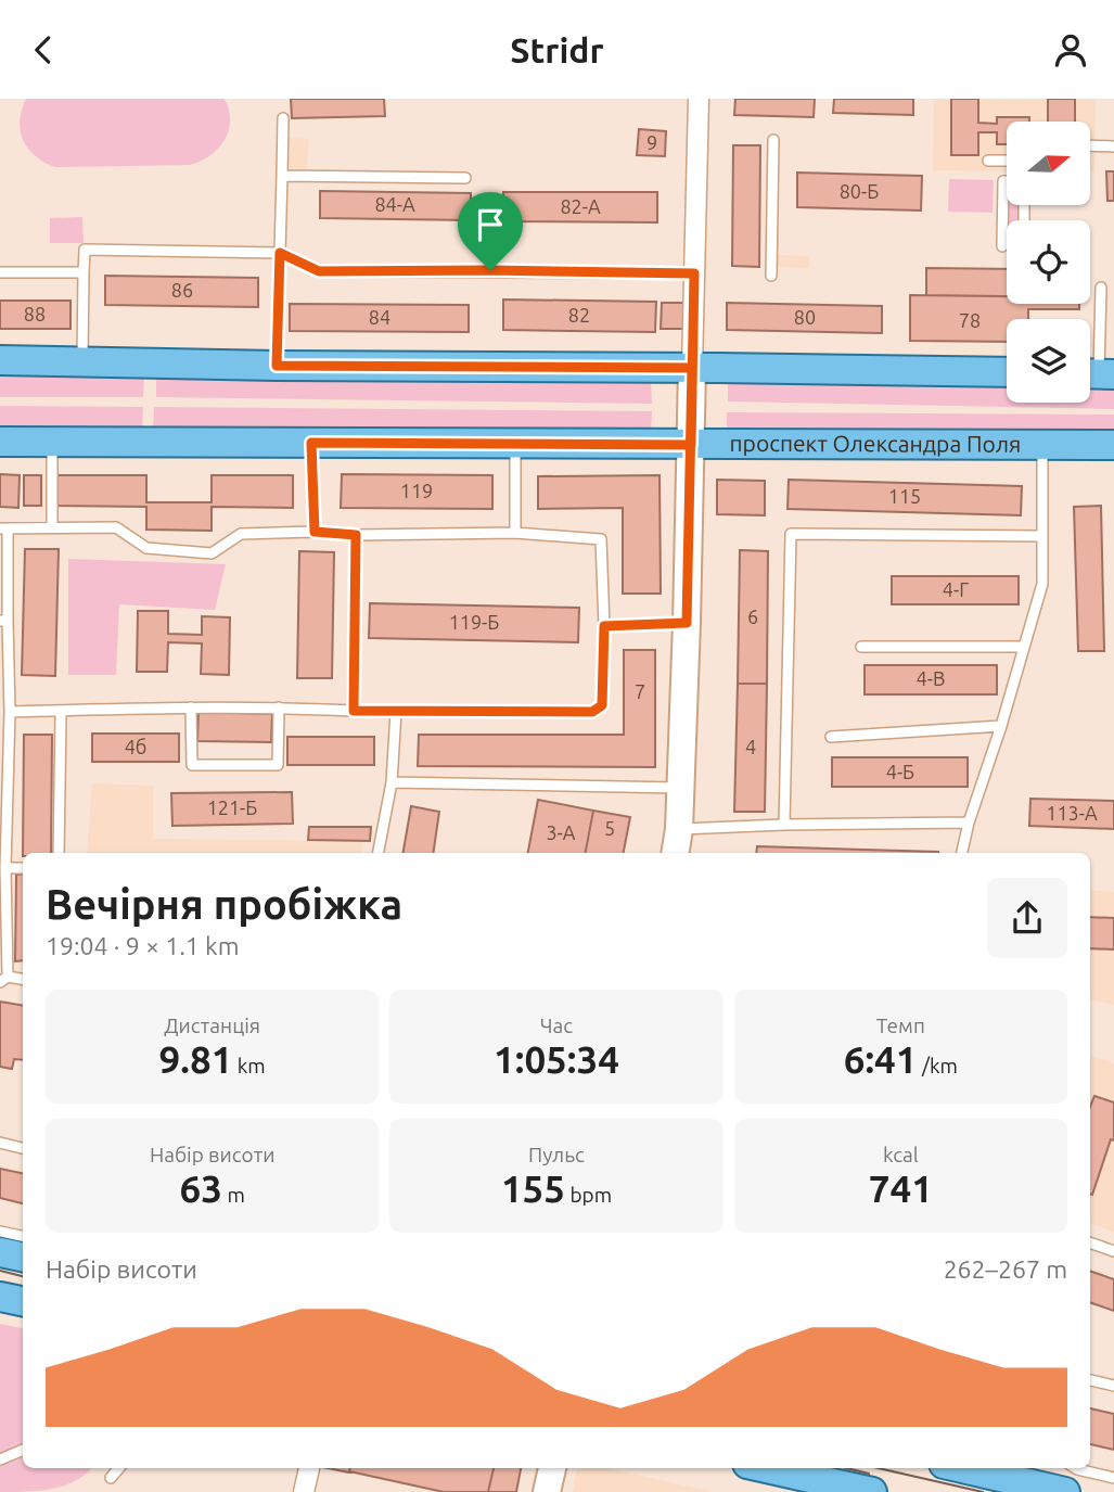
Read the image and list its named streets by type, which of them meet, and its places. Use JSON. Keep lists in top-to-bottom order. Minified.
{"streets":{"main road":["проспект Олександра Поля"]},"house_numbers":["9","80-Б","84-А","82-А","86","88","82","84","80","78","119","115","4-Г","6","119-Б","4-В","7","4б","4","4-Б","121-Б","113-А","5","3-А"],"north":"right","page":{"header":"Stridr","heading":["Вечірня пробіжка","19:04 · 9 × 1.1 km"],"stats":[["Дистанція","9.81 km"],["Час","1:05:34"],["Темп","6:41 /km"],["Набір висоти","63 m"],["Пульс","155 bpm"],["kcal","741"]],"chart":["Набір висоти","262–267 m"]}}
